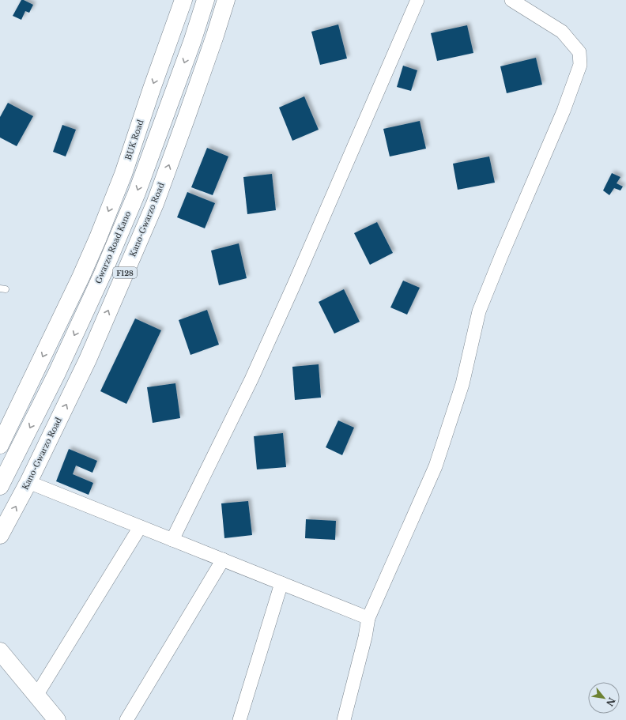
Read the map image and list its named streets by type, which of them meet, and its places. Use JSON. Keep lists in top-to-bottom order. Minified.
{"streets":{"main road":["BUK Road","Kano-Gwarzo Road","Gwarzo Road Kano","F128"]},"one_way":["BUK Road","Kano-Gwarzo Road","Gwarzo Road Kano"],"north":"bottom right"}
